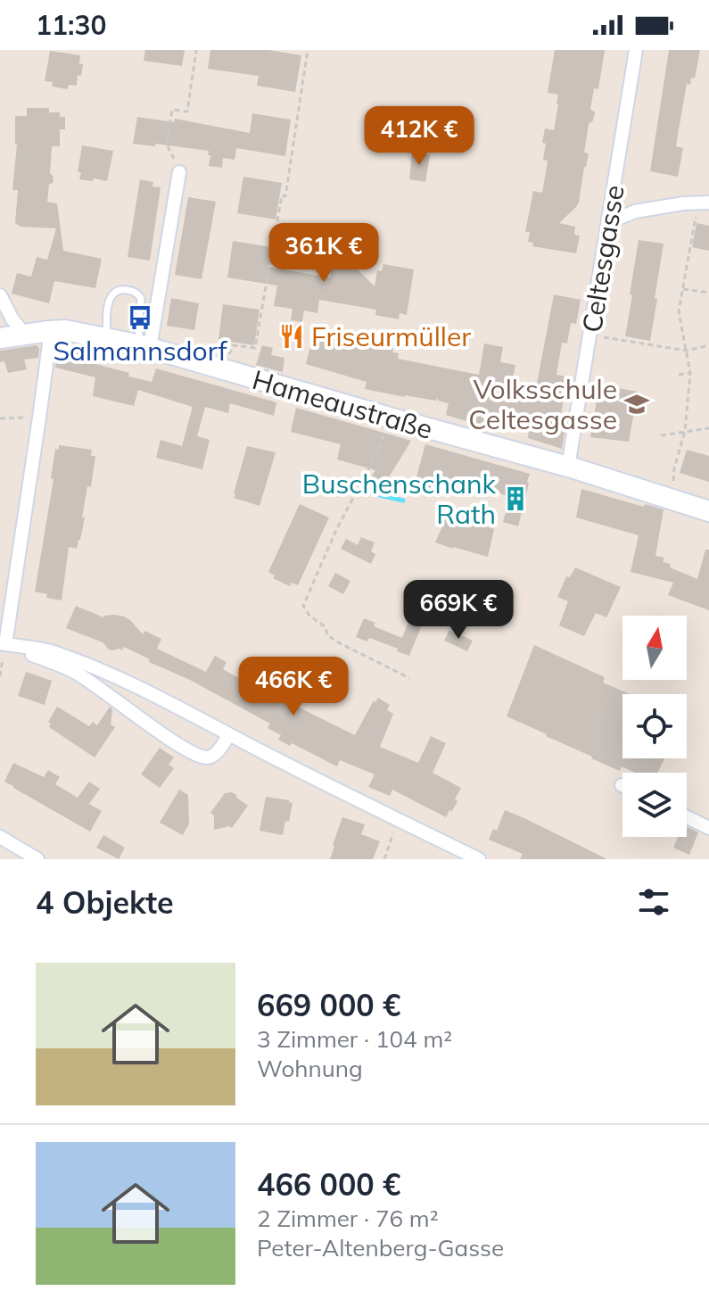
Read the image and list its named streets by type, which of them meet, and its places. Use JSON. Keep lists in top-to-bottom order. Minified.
{"streets":{"main road":["Hameaustraße"],"street":["Celtesgasse"]},"crossings":[["Celtesgasse","Hameaustraße"]],"places":{"bus stop":["Salmannsdorf"],"restaurant":["Friseurmüller"],"school or university":["Volksschule Celtesgasse"],"building":["Buschenschank Rath"]},"north":"top","page":{"status":"11:30","price":["412K €","361K €","669K €","466K €"],"heading":"4 Objekte","list":[{"name":"669 000 €","note":"3 Zimmer · 104 m² · Wohnung"},{"name":"466 000 €","note":"2 Zimmer · 76 m² · Peter-Altenberg-Gasse"}]}}
